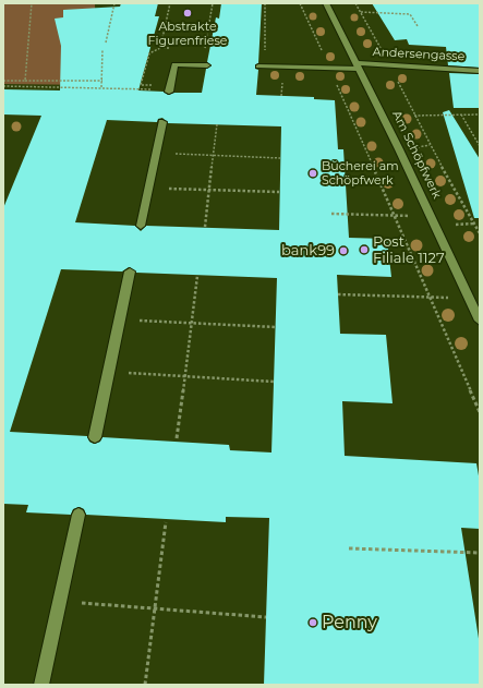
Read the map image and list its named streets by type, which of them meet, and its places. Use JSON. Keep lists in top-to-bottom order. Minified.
{"streets":{"street":["Andersengasse","Am Schöpfwerk"]},"crossings":[["Andersengasse","Am Schöpfwerk"]],"places":["Abstrakte Figurenfriese","Bücherei am Schöpfwerk","Post Filiale 1127","bank99","Penny"]}
